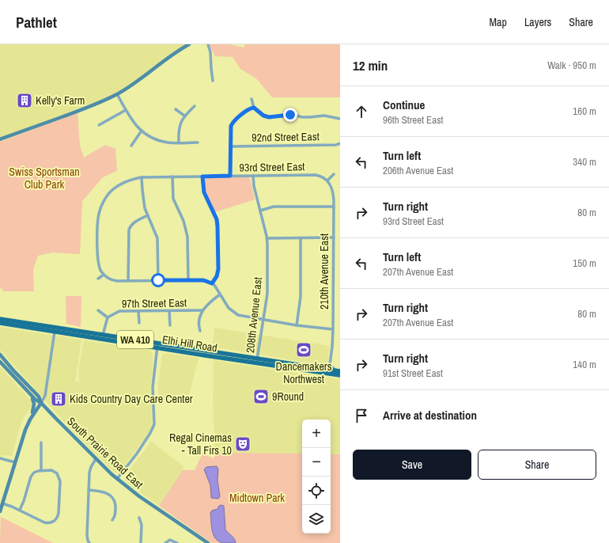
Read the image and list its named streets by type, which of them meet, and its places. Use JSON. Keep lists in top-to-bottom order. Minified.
{"streets":{"main road":["WA 410","Elhi Hill Road","South Prairie Road East"],"street":["92nd Street East","93rd Street East","210th Avenue East","97th Street East","208th Avenue East"]},"crossings":[["93rd Street East","210th Avenue East"],["93rd Street East","208th Avenue East"],["208th Avenue East","Elhi Hill Road"]],"parks":["Swiss Sportsman Club Park","Midtown Park"],"places":{"building":["Kelly's Farm","Kids Country Day Care Center"],"sports":["Dancemakers Northwest","9Round"],"theatre":["Regal Cinemas - Tall Firs 10"]},"page":{"header":"Pathlet","nav":["Map","Layers","Share"],"heading":["12 min","Walk · 950 m"],"list":[["Continue","96th Street East","160 m"],["Turn left","206th Avenue East","340 m"],["Turn right","93rd Street East","80 m"],["Turn left","207th Avenue East","150 m"],["Turn right","207th Avenue East","80 m"],["Turn right","91st Street East","140 m"],"Arrive at destination"],"map_buttons":["+","−"],"buttons":["Save","Share"]}}
